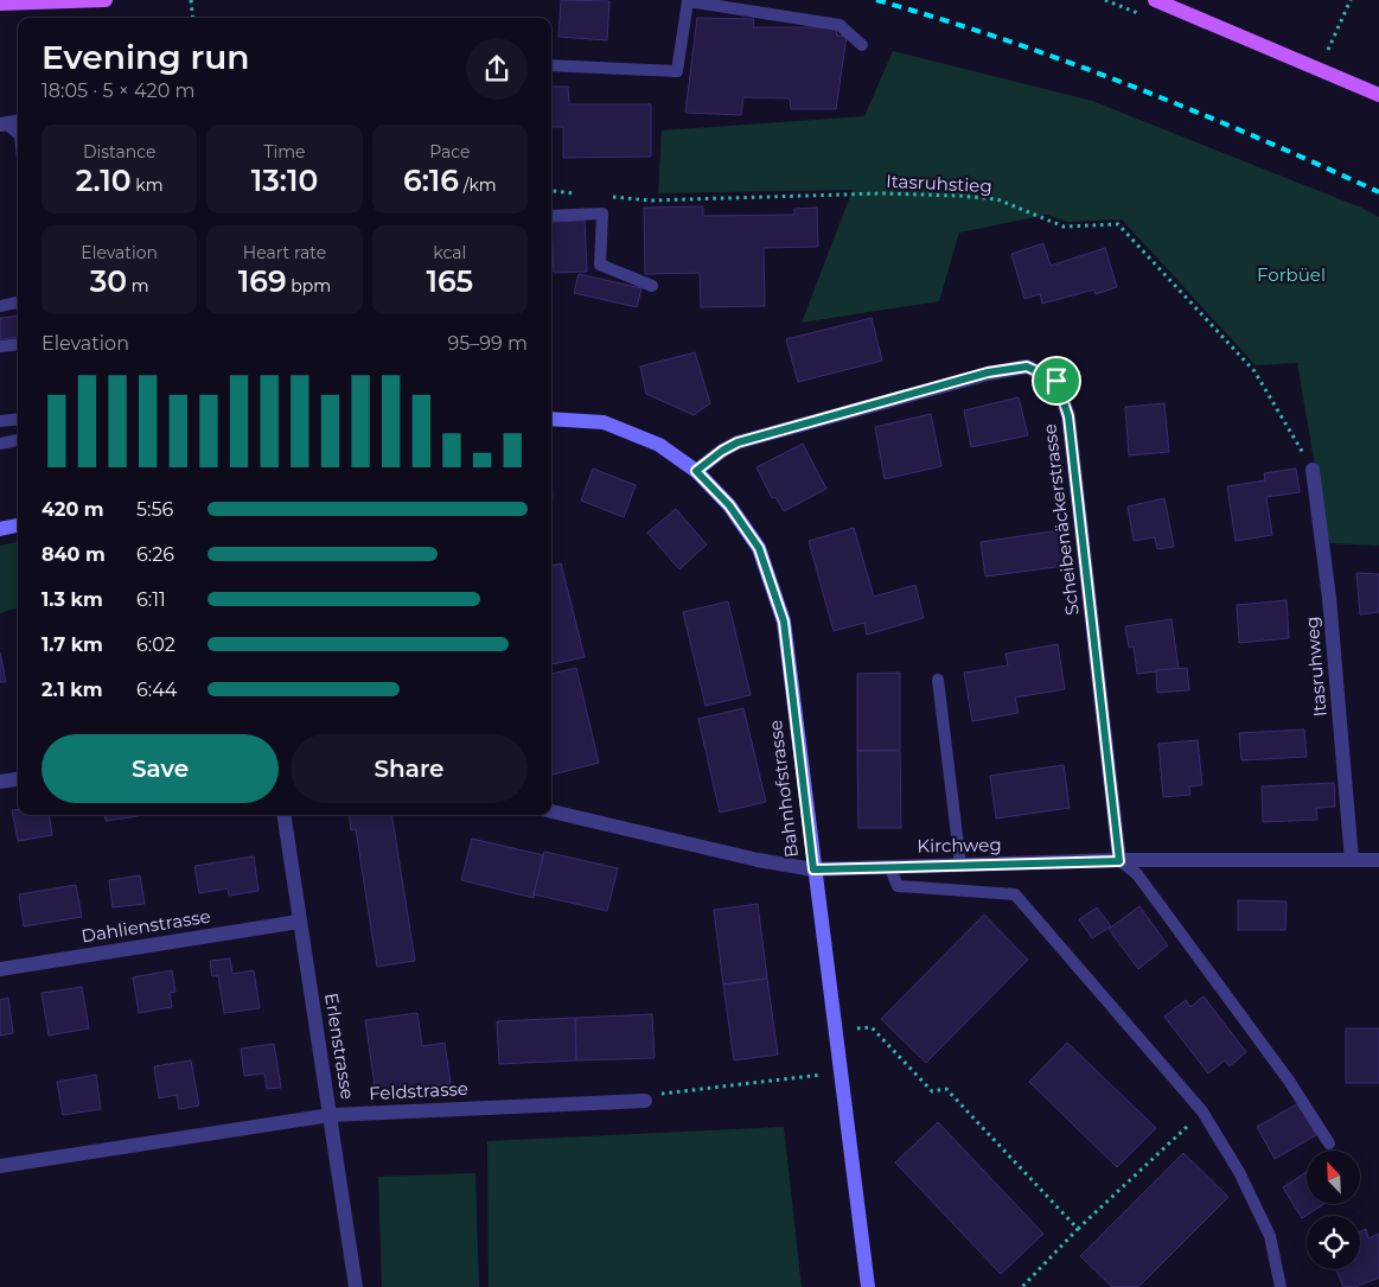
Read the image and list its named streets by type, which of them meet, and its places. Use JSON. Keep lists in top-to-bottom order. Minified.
{"streets":{"street":["Scheibenäckerstrasse","Itasruhweg","Bahnhofstrasse","Kirchweg","Dahlienstrasse","Erlenstrasse","Feldstrasse"],"path":["Itasruhstieg"]},"crossings":[["Itasruhstieg","Itasruhweg"],["Scheibenäckerstrasse","Bahnhofstrasse"],["Scheibenäckerstrasse","Kirchweg"],["Itasruhweg","Kirchweg"],["Bahnhofstrasse","Kirchweg"],["Dahlienstrasse","Erlenstrasse"],["Erlenstrasse","Feldstrasse"]],"parks":["Forbüel"],"north":"top left","page":{"heading":["Evening run","18:05 · 5 × 420 m"],"stats":[["Distance","2.10 km"],["Time","13:10"],["Pace","6:16 /km"],["Elevation","30 m"],["Heart rate","169 bpm"],["kcal","165"]],"chart":["Elevation","95–99 m"],"list":[{"name":"420 m","note":"5:56"},{"name":"840 m","note":"6:26"},{"name":"1.3 km","note":"6:11"},{"name":"1.7 km","note":"6:02"},{"name":"2.1 km","note":"6:44"}],"buttons":["Save","Share"]}}
